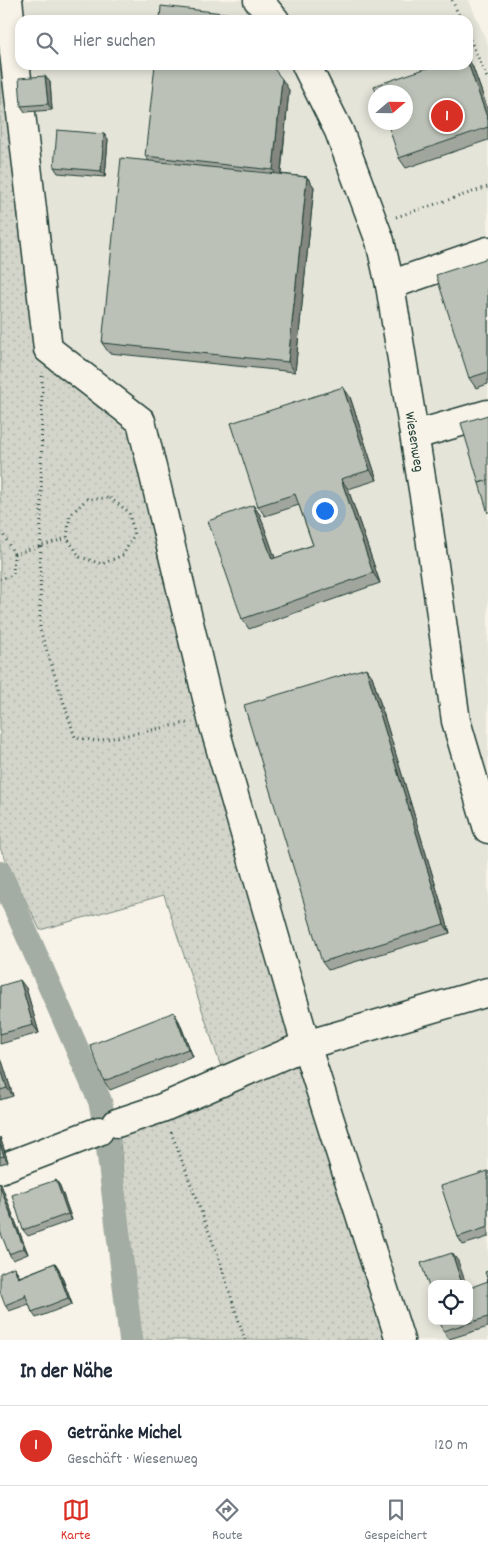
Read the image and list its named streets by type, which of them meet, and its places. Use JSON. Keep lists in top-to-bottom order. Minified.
{"streets":{"street":["Wiesenweg"]},"north":"right","page":{"search":"Hier suchen","pins":"1","heading":"In der Nähe","list":[{"mark":"1","name":"Getränke Michel","note":"Geschäft · Wiesenweg","value":"120 m"}],"nav":["Karte","Route","Gespeichert"]}}
